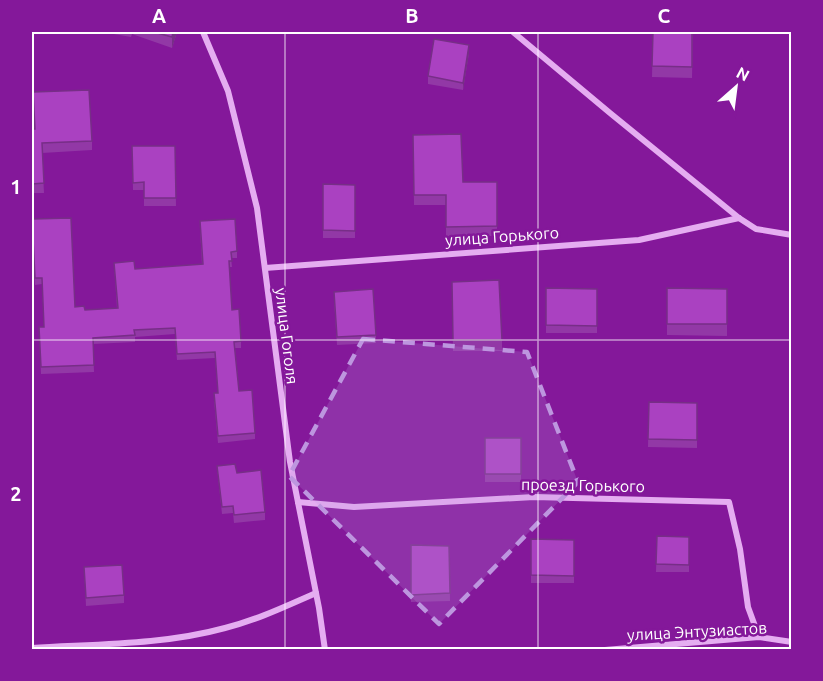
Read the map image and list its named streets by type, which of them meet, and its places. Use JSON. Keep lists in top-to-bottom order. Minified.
{"streets":{"street":["улица Горького","улица Гоголя","проезд Горького","улица Энтузиастов"]},"crossings":[["улица Горького","улица Гоголя"],["улица Гоголя","проезд Горького"],["проезд Горького","улица Энтузиастов"]],"north":"top right","grid":{"columns":["A","B","C"],"rows":["1","2"]}}
